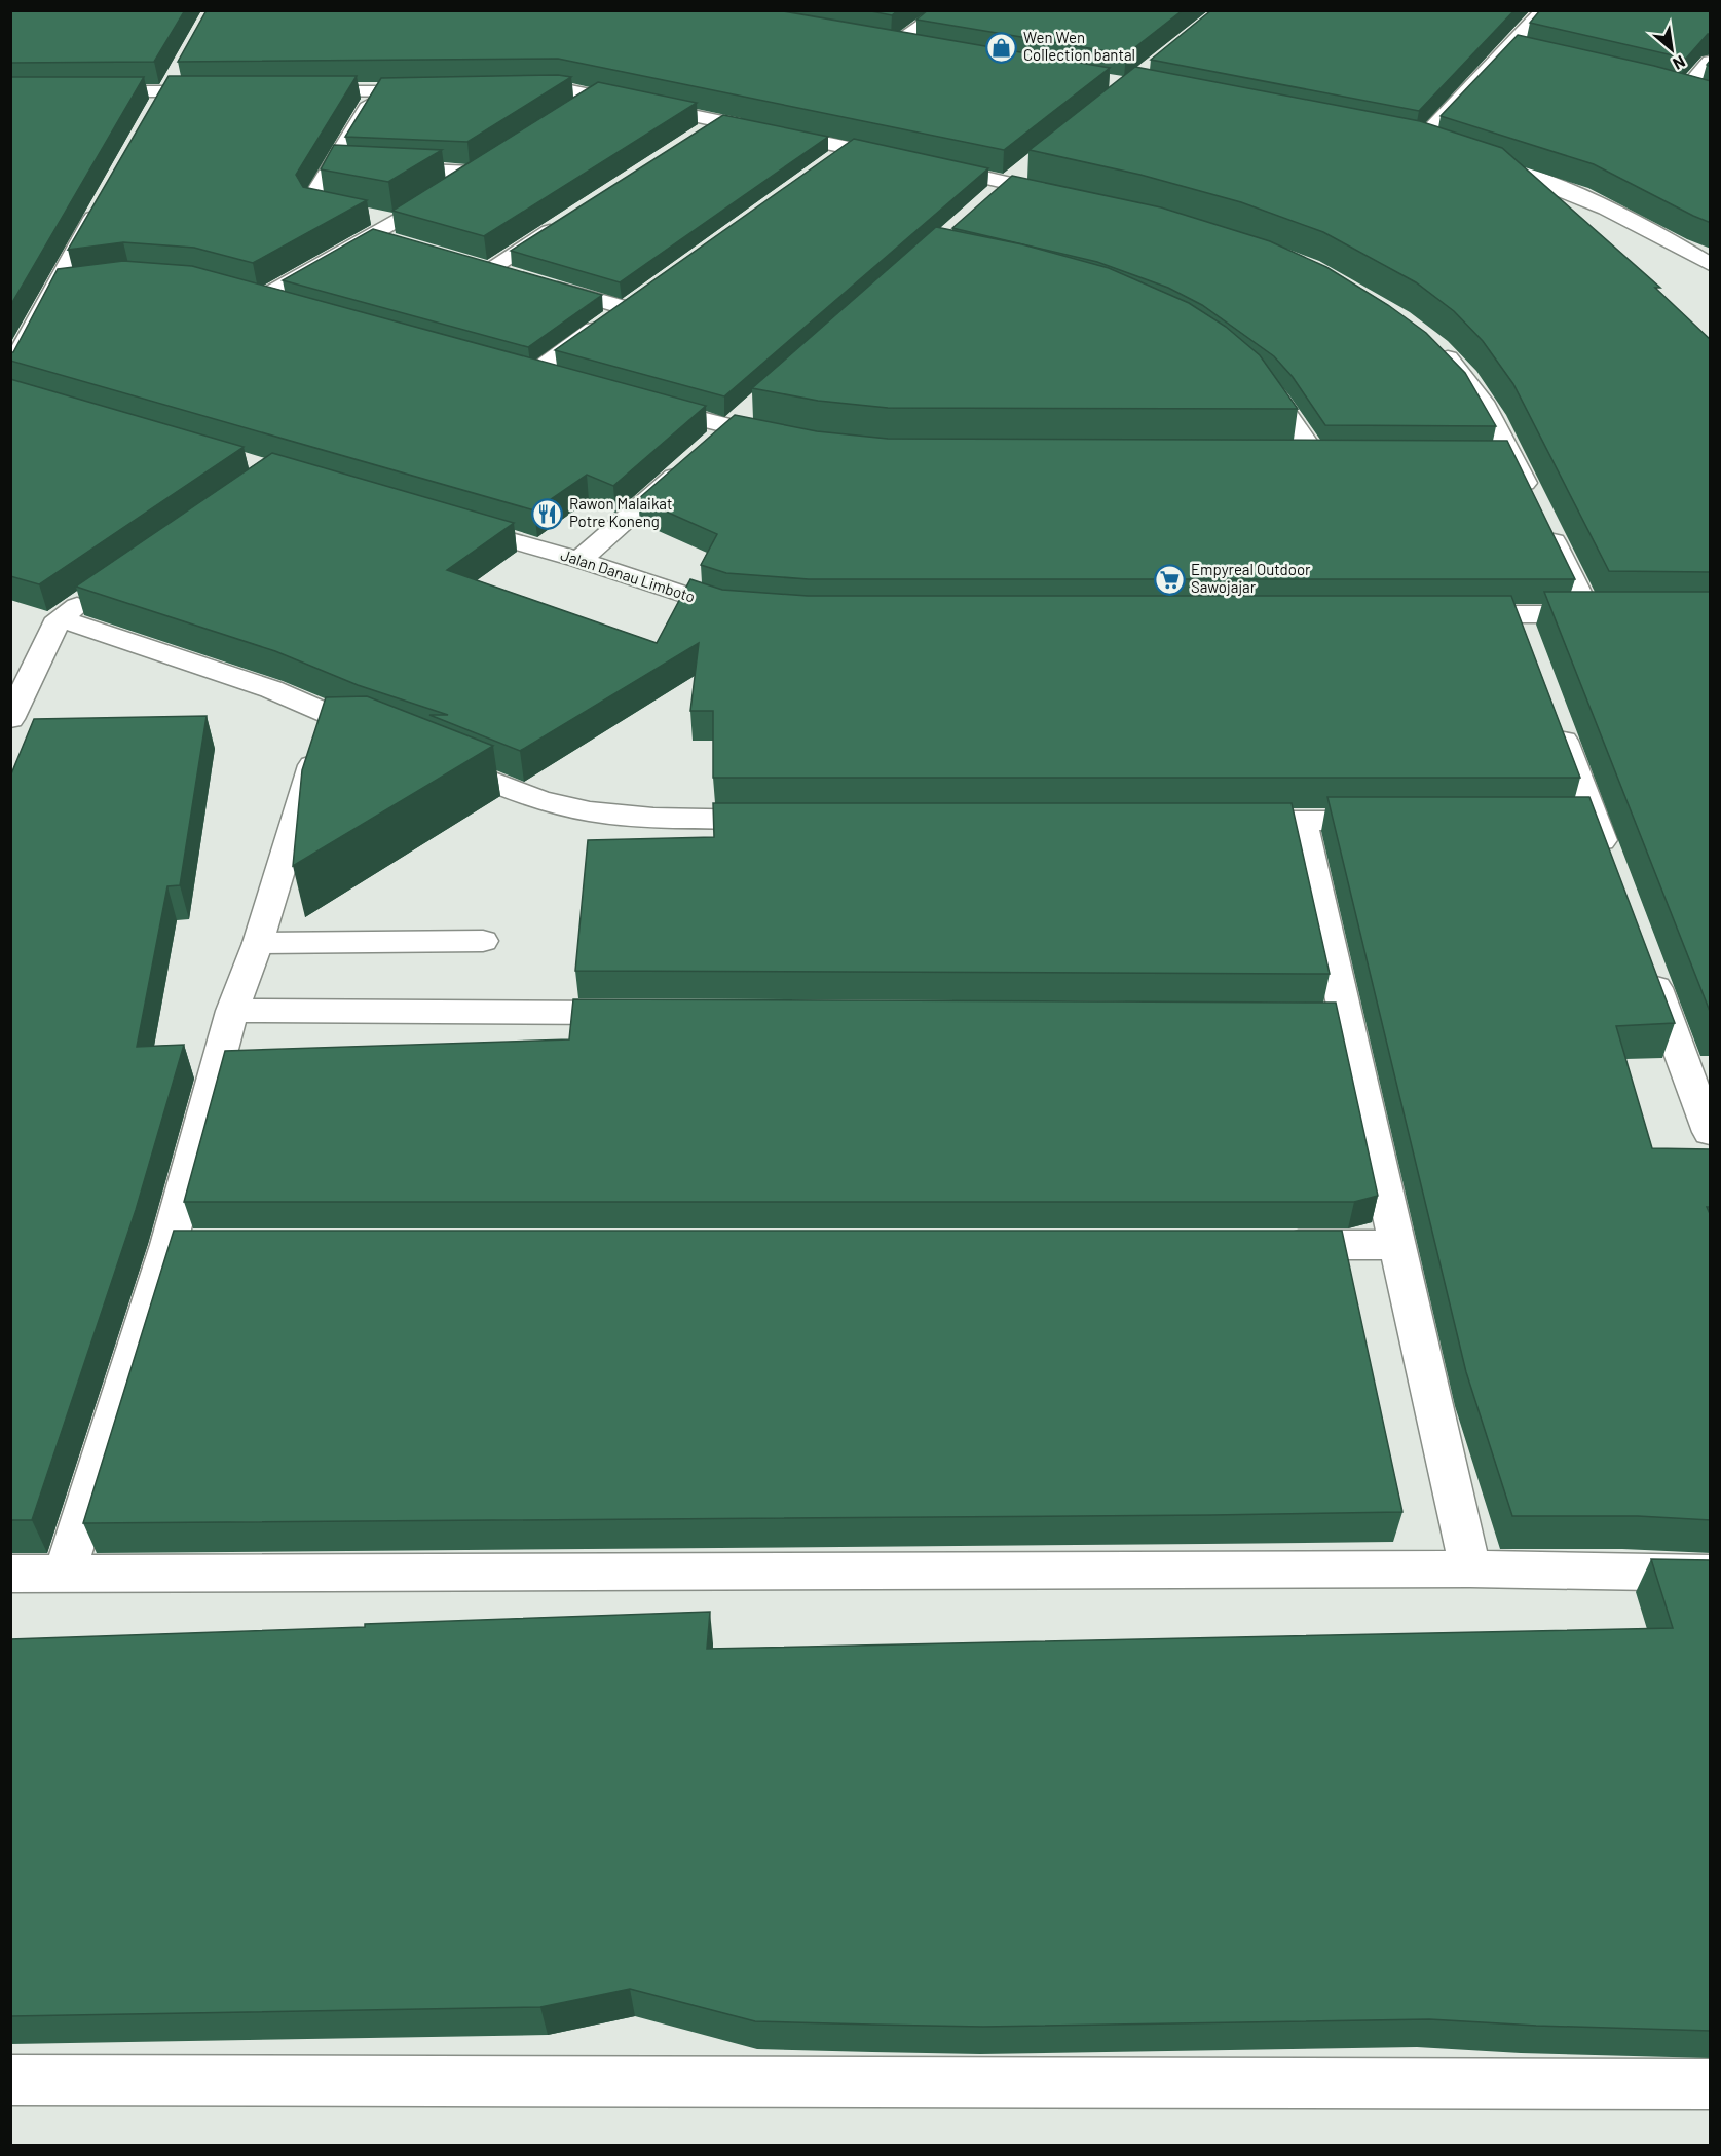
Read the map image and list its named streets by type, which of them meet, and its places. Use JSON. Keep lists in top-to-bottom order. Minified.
{"streets":{"street":["Jalan Danau Limboto"]},"places":{"shop":["Wen Wen Collection bantal"],"restaurant":["Rawon Malaikat Potre Koneng"],"supermarket":["Empyreal Outdoor Sawojajar"]},"north":"bottom right"}
